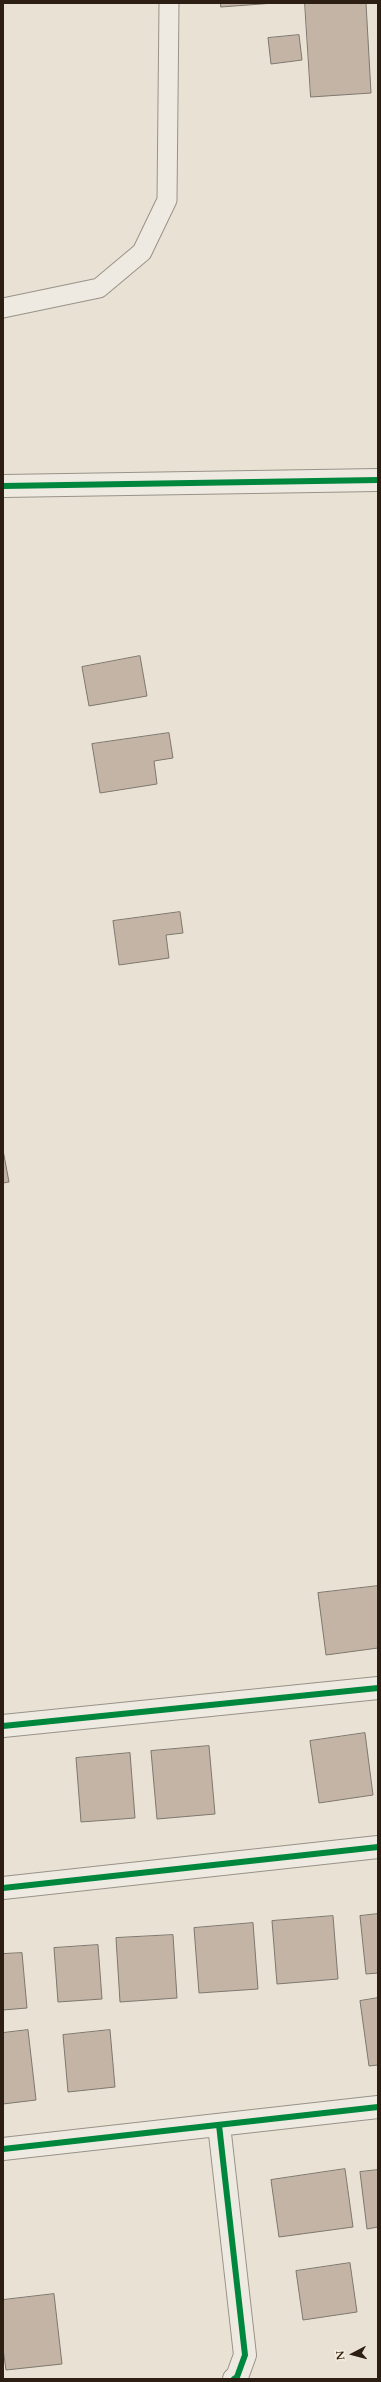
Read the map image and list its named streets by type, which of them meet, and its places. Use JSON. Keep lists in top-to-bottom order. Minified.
{"north":"left"}
